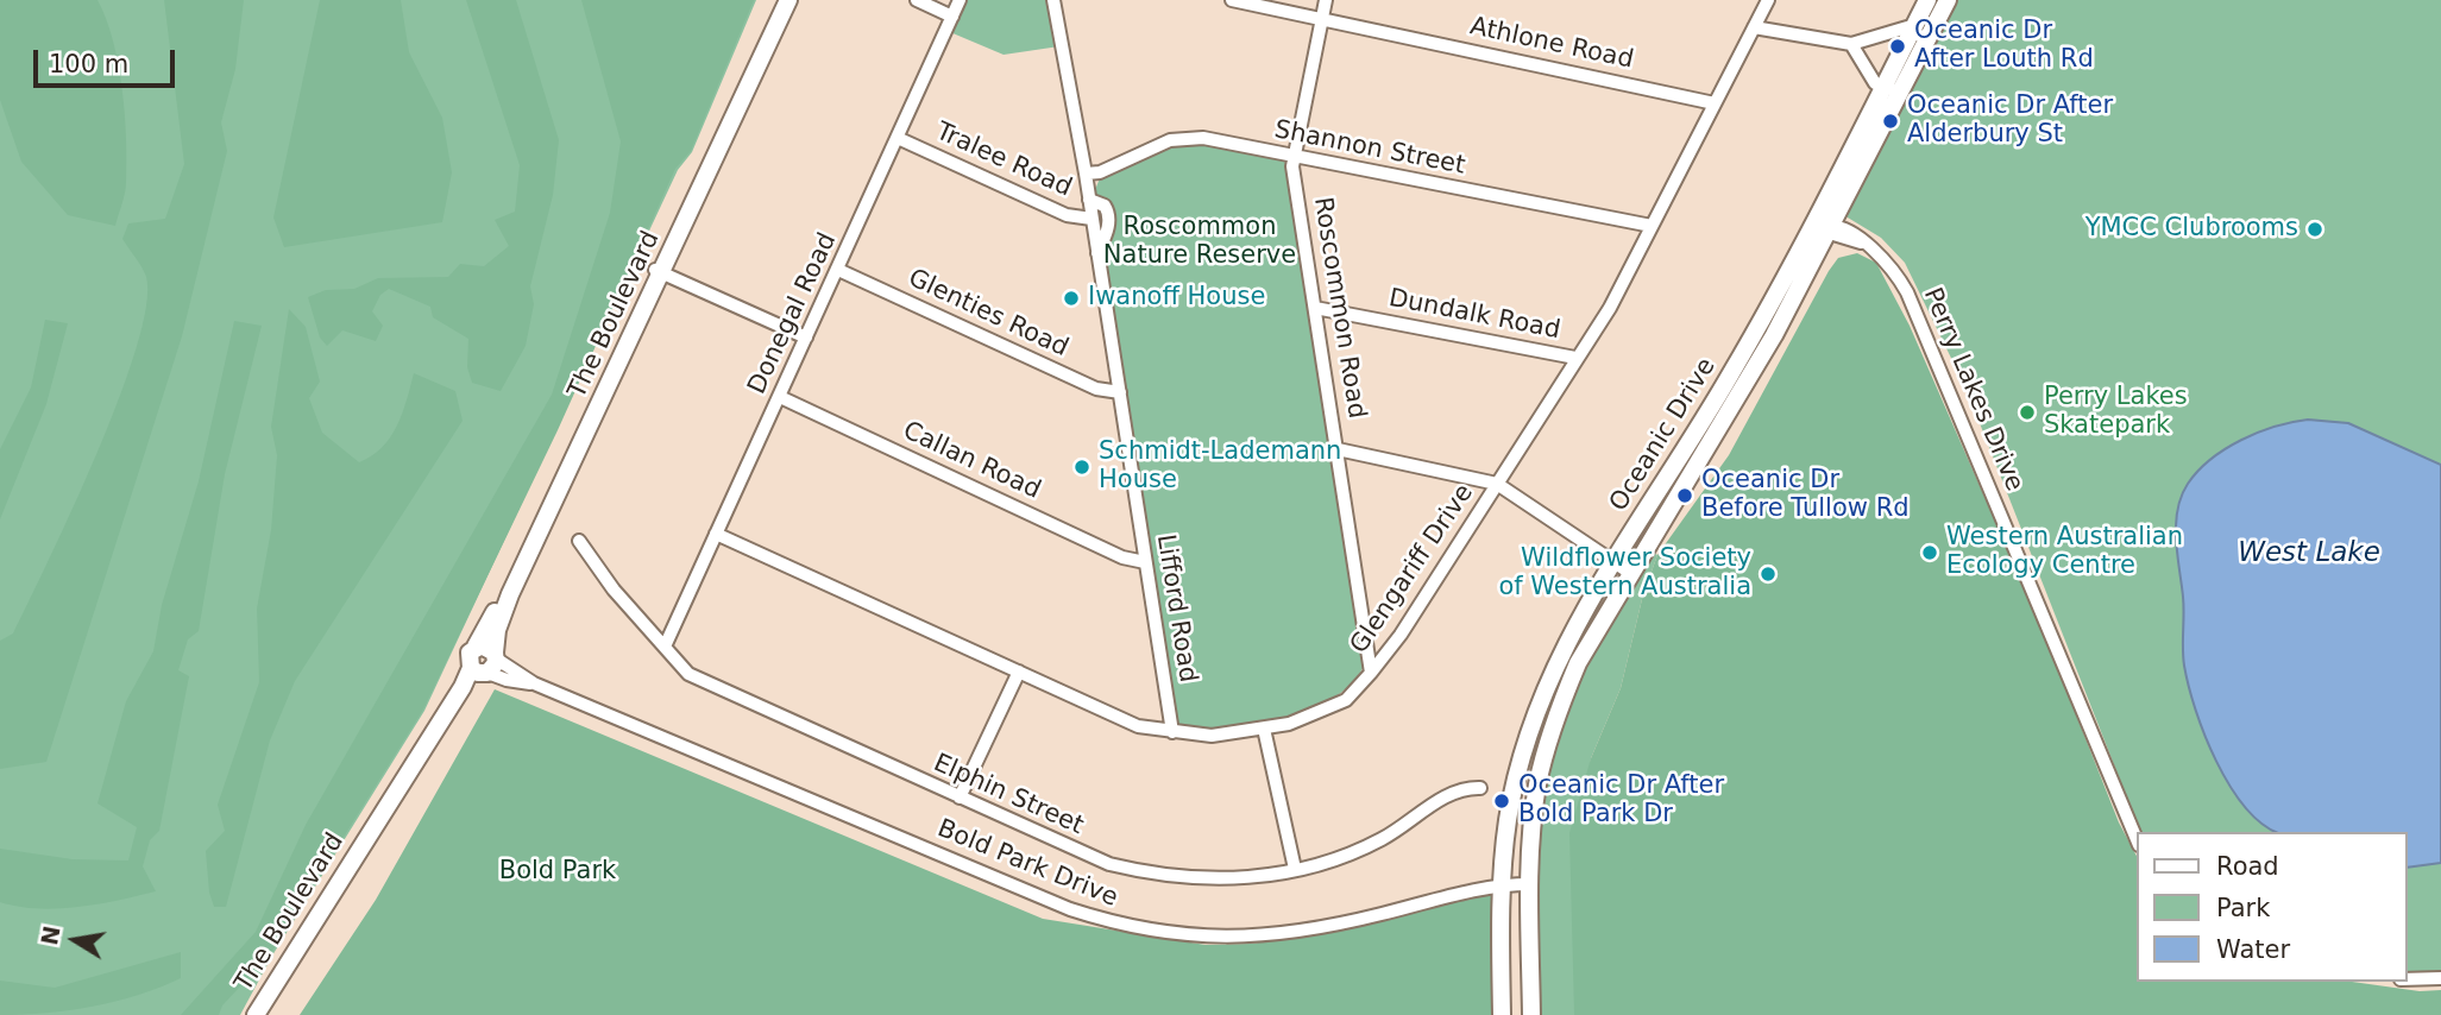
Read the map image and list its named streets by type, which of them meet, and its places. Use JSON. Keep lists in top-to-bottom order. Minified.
{"streets":{"main road":["The Boulevard","Oceanic Drive"],"street":["Athlone Road","Shannon Street","Tralee Road","Roscommon Road","Donegal Road","Glenties Road","Dundalk Road","Perry Lakes Drive","Callan Road","Glengariff Drive","Lifford Road","Elphin Street","Bold Park Drive"]},"crossings":[["Athlone Road","Roscommon Road"],["Athlone Road","Glengariff Drive"],["Shannon Street","Roscommon Road"],["Shannon Street","Glengariff Drive"],["Shannon Street","Lifford Road"],["Tralee Road","Donegal Road"],["Tralee Road","Lifford Road"],["Roscommon Road","Dundalk Road"],["Roscommon Road","Glengariff Drive"],["Donegal Road","Glenties Road"],["Donegal Road","Callan Road"],["Donegal Road","Glengariff Drive"],["Donegal Road","Elphin Street"],["Glenties Road","Lifford Road"],["The Boulevard","Bold Park Drive"],["Dundalk Road","Glengariff Drive"],["Perry Lakes Drive","Oceanic Drive"],["Oceanic Drive","Bold Park Drive"],["Callan Road","Lifford Road"],["Glengariff Drive","Lifford Road"]],"water":["West Lake"],"parks":["Roscommon Nature Reserve","Bold Park"],"places":["Oceanic Dr After Louth Rd","Oceanic Dr After Alderbury St","YMCC Clubrooms","Iwanoff House","Perry Lakes Skatepark","Schmidt-Lademann House","Oceanic Dr Before Tullow Rd","Western Australian Ecology Centre","Wildflower Society of Western Australia","Oceanic Dr After Bold Park Dr"],"legend":["Road","Park","Water"],"scale_bar":"100 m","north":"left"}
